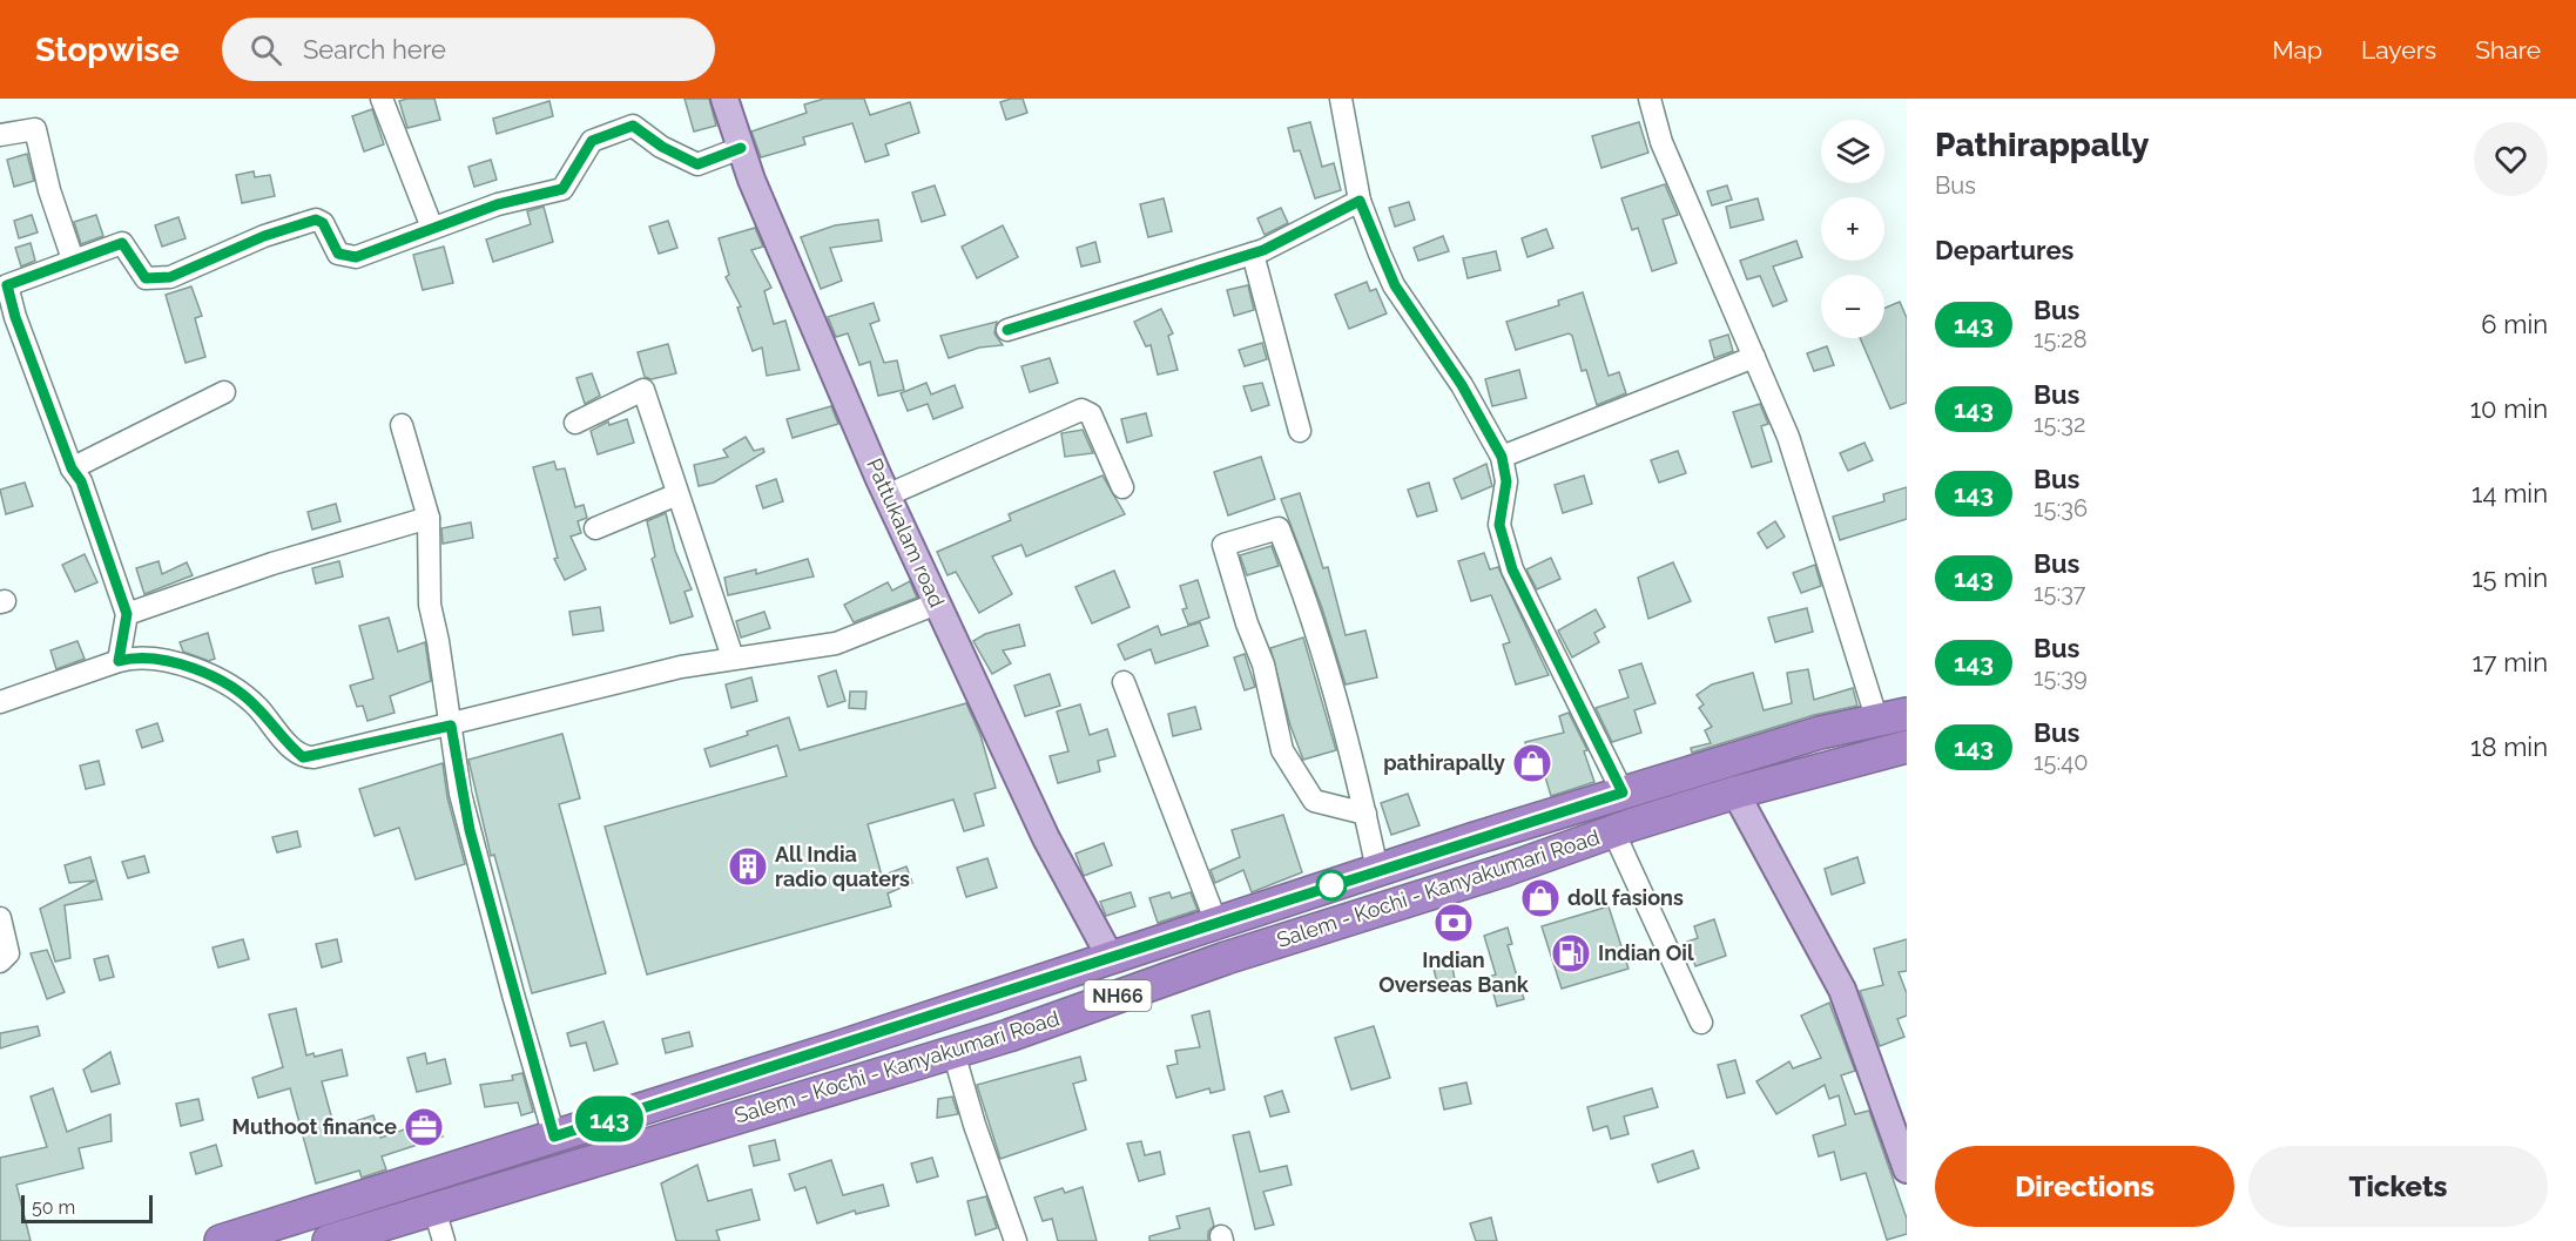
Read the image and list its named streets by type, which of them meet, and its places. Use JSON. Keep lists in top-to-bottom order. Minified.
{"streets":{"highway":["Salem - Kochi - Kanyakumari Road","NH66"],"main road":["Pattukalam road"]},"places":{"shop":["pathirapally","doll fasions"],"building":["All India radio quaters"],"bank":["Indian Overseas Bank"],"fuel station":["Indian Oil"],"office":["Muthoot finance"]},"lines":["bus line 143"],"scale_bar":"50 m","page":{"header":"Stopwise","search":"Search here","nav":["Map","Layers","Share"],"on_map":"143","heading":[["Pathirappally","Bus"],"Departures"],"map_buttons":["+","−"],"list":[{"mark":"143","name":"Bus","note":"15:28","value":"6 min"},{"mark":"143","name":"Bus","note":"15:32","value":"10 min"},{"mark":"143","name":"Bus","note":"15:36","value":"14 min"},{"mark":"143","name":"Bus","note":"15:37","value":"15 min"},{"mark":"143","name":"Bus","note":"15:39","value":"17 min"},{"mark":"143","name":"Bus","note":"15:40","value":"18 min"}],"buttons":["Directions","Tickets"],"scale":"50 m"}}
